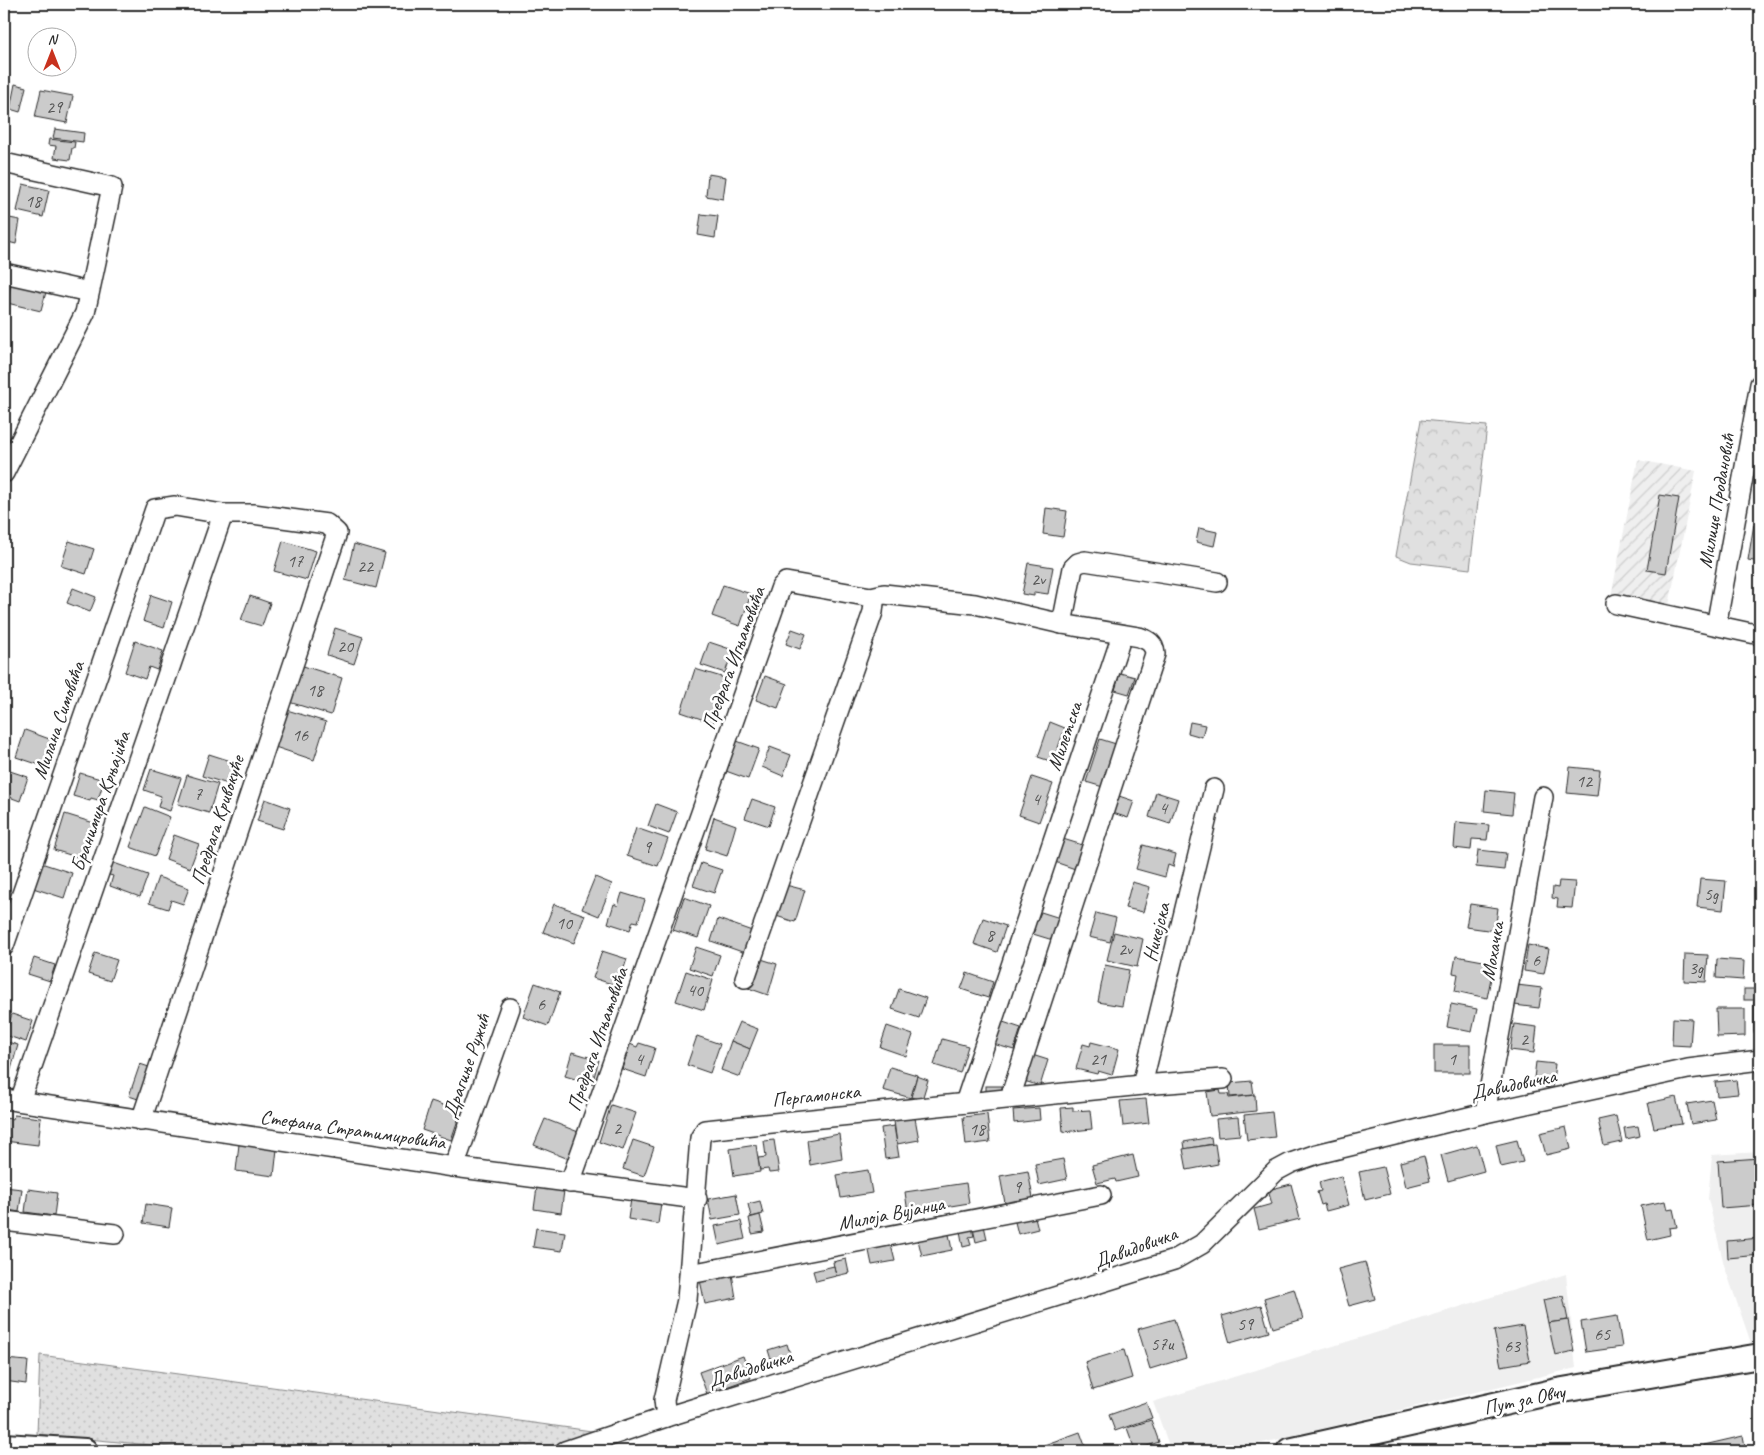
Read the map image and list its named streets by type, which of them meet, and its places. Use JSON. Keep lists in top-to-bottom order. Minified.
{"streets":{"street":["Милице Продановић","Предрага Игњатовића","Милана Симовића","Милетска","Бранимира Крњајића","Предрага Кривокуће","Никејска","Мохачка","Драгиње Ружић","Давидовичка","Пергамонска","Стефана Стратимировића","Милоја Вујанца","Пут за Овчу"]},"crossings":[["Предрага Игњатовића","Стефана Стратимировића"],["Милана Симовића","Бранимира Крњајића"],["Милана Симовића","Предрага Кривокуће"],["Милетска","Пергамонска"],["Бранимира Крњајића","Предрага Кривокуће"],["Бранимира Крњајића","Стефана Стратимировића"],["Предрага Кривокуће","Стефана Стратимировића"],["Никејска","Пергамонска"],["Мохачка","Давидовичка"],["Драгиње Ружић","Стефана Стратимировића"],["Давидовичка","Пергамонска"],["Пергамонска","Стефана Стратимировића"],["Пергамонска","Милоја Вујанца"]],"house_numbers":["29","18","17","22","2v","20","18","16","12","7","4","4","9","5g","10","8","2v","6","3g","40","6","2","4","21","1","2","18","9","59","65","57u","63"],"north":"top"}
